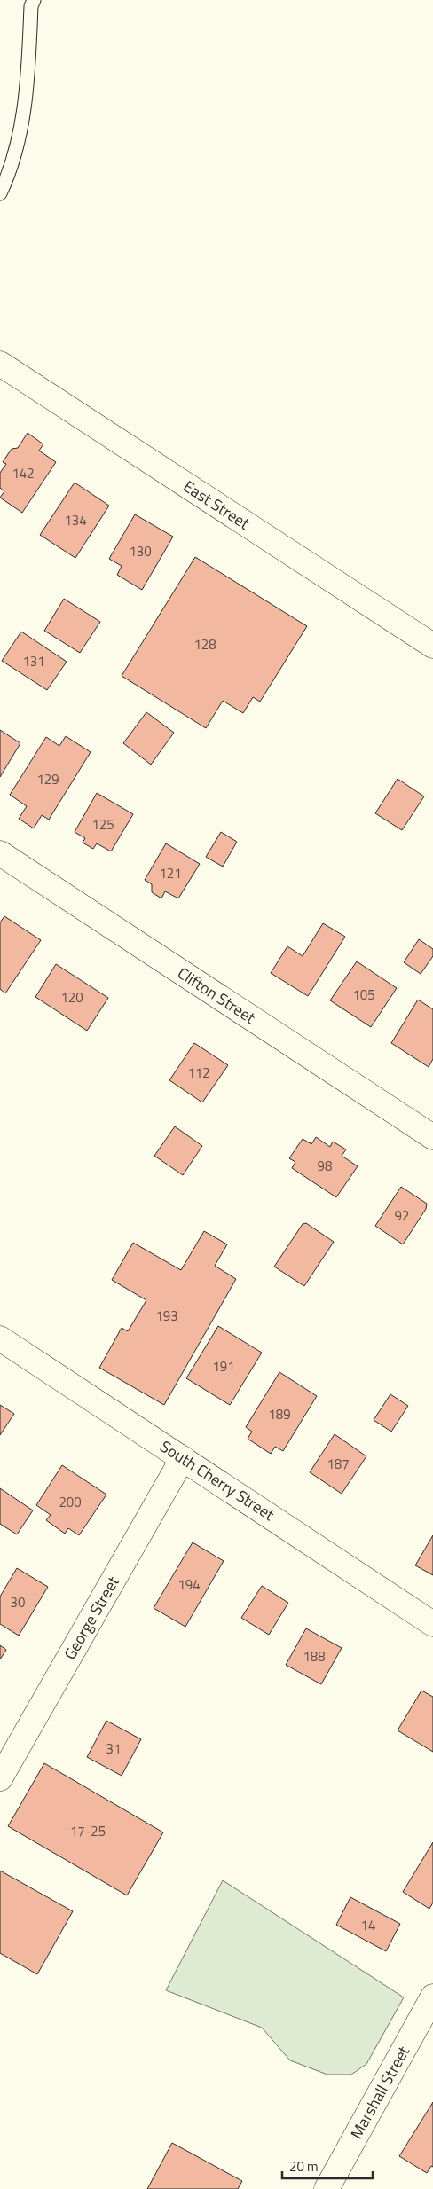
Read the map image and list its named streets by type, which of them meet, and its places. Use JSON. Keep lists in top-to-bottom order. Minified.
{"streets":{"street":["East Street","Clifton Street","South Cherry Street","George Street","Marshall Street"]},"crossings":[["South Cherry Street","George Street"]],"house_numbers":["142","134","130","128","131","129","125","121","105","120","112","98","92","193","191","189","187","200","194","30","188","31","17-25","14"],"scale_bar":"20 m"}
